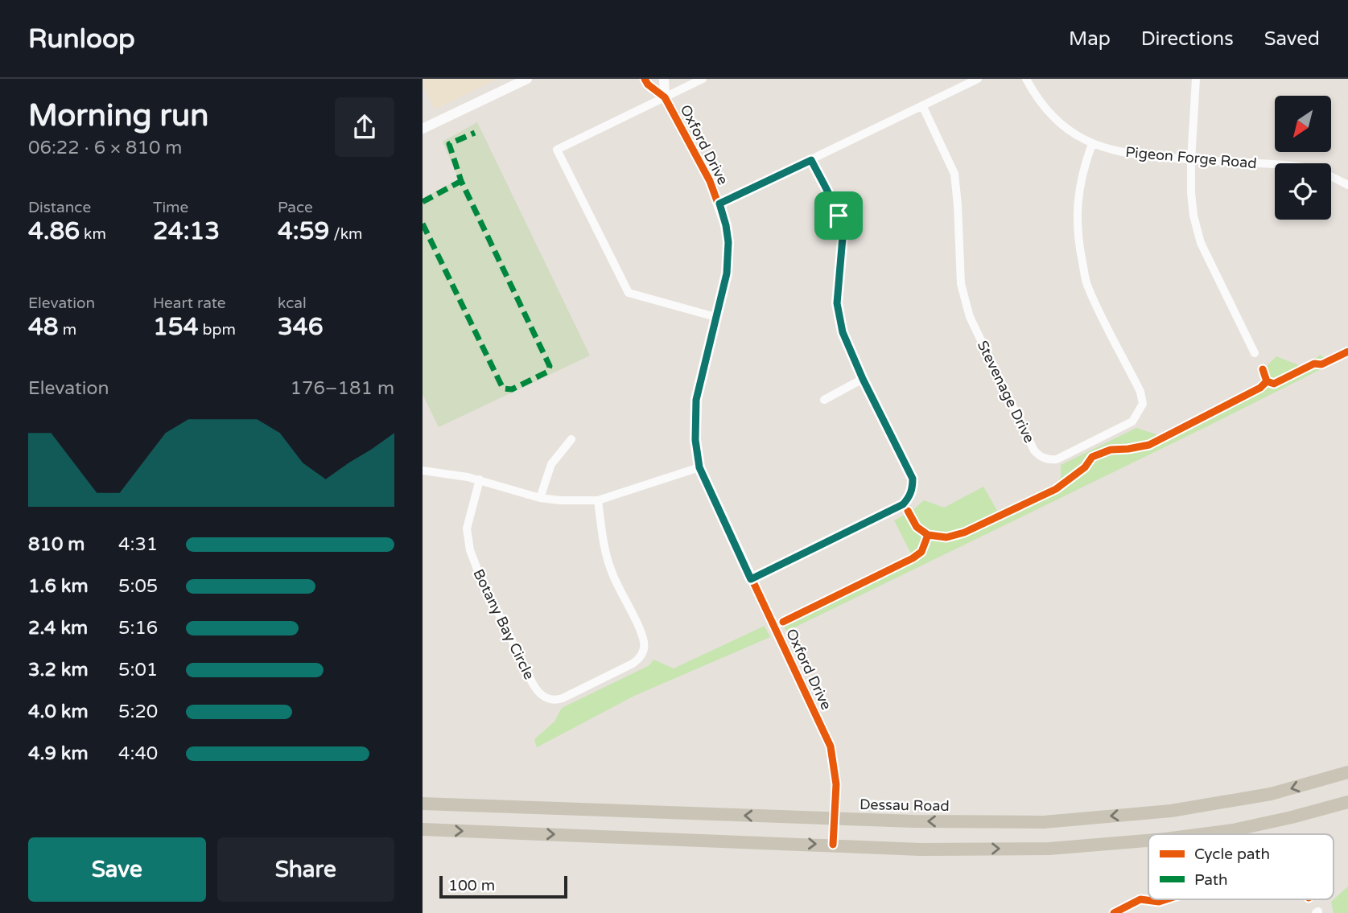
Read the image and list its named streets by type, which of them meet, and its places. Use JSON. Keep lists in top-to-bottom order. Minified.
{"streets":{"main road":["Dessau Road"],"street":["Oxford Drive","Pigeon Forge Road","Stevenage Drive","Botany Bay Circle"]},"crossings":[["Oxford Drive","Dessau Road"],["Pigeon Forge Road","Stevenage Drive"]],"legend":["Cycle path","Path"],"scale_bar":"100 m","north":"bottom left","page":{"header":"Runloop","nav":["Map","Directions","Saved"],"heading":["Morning run","06:22 · 6 × 810 m"],"stats":[["Distance","4.86 km"],["Time","24:13"],["Pace","4:59 /km"],["Elevation","48 m"],["Heart rate","154 bpm"],["kcal","346"]],"chart":["Elevation","176–181 m"],"list":[{"name":"810 m","note":"4:31"},{"name":"1.6 km","note":"5:05"},{"name":"2.4 km","note":"5:16"},{"name":"3.2 km","note":"5:01"},{"name":"4.0 km","note":"5:20"},{"name":"4.9 km","note":"4:40"}],"buttons":["Save","Share"],"scale":"100 m"}}
